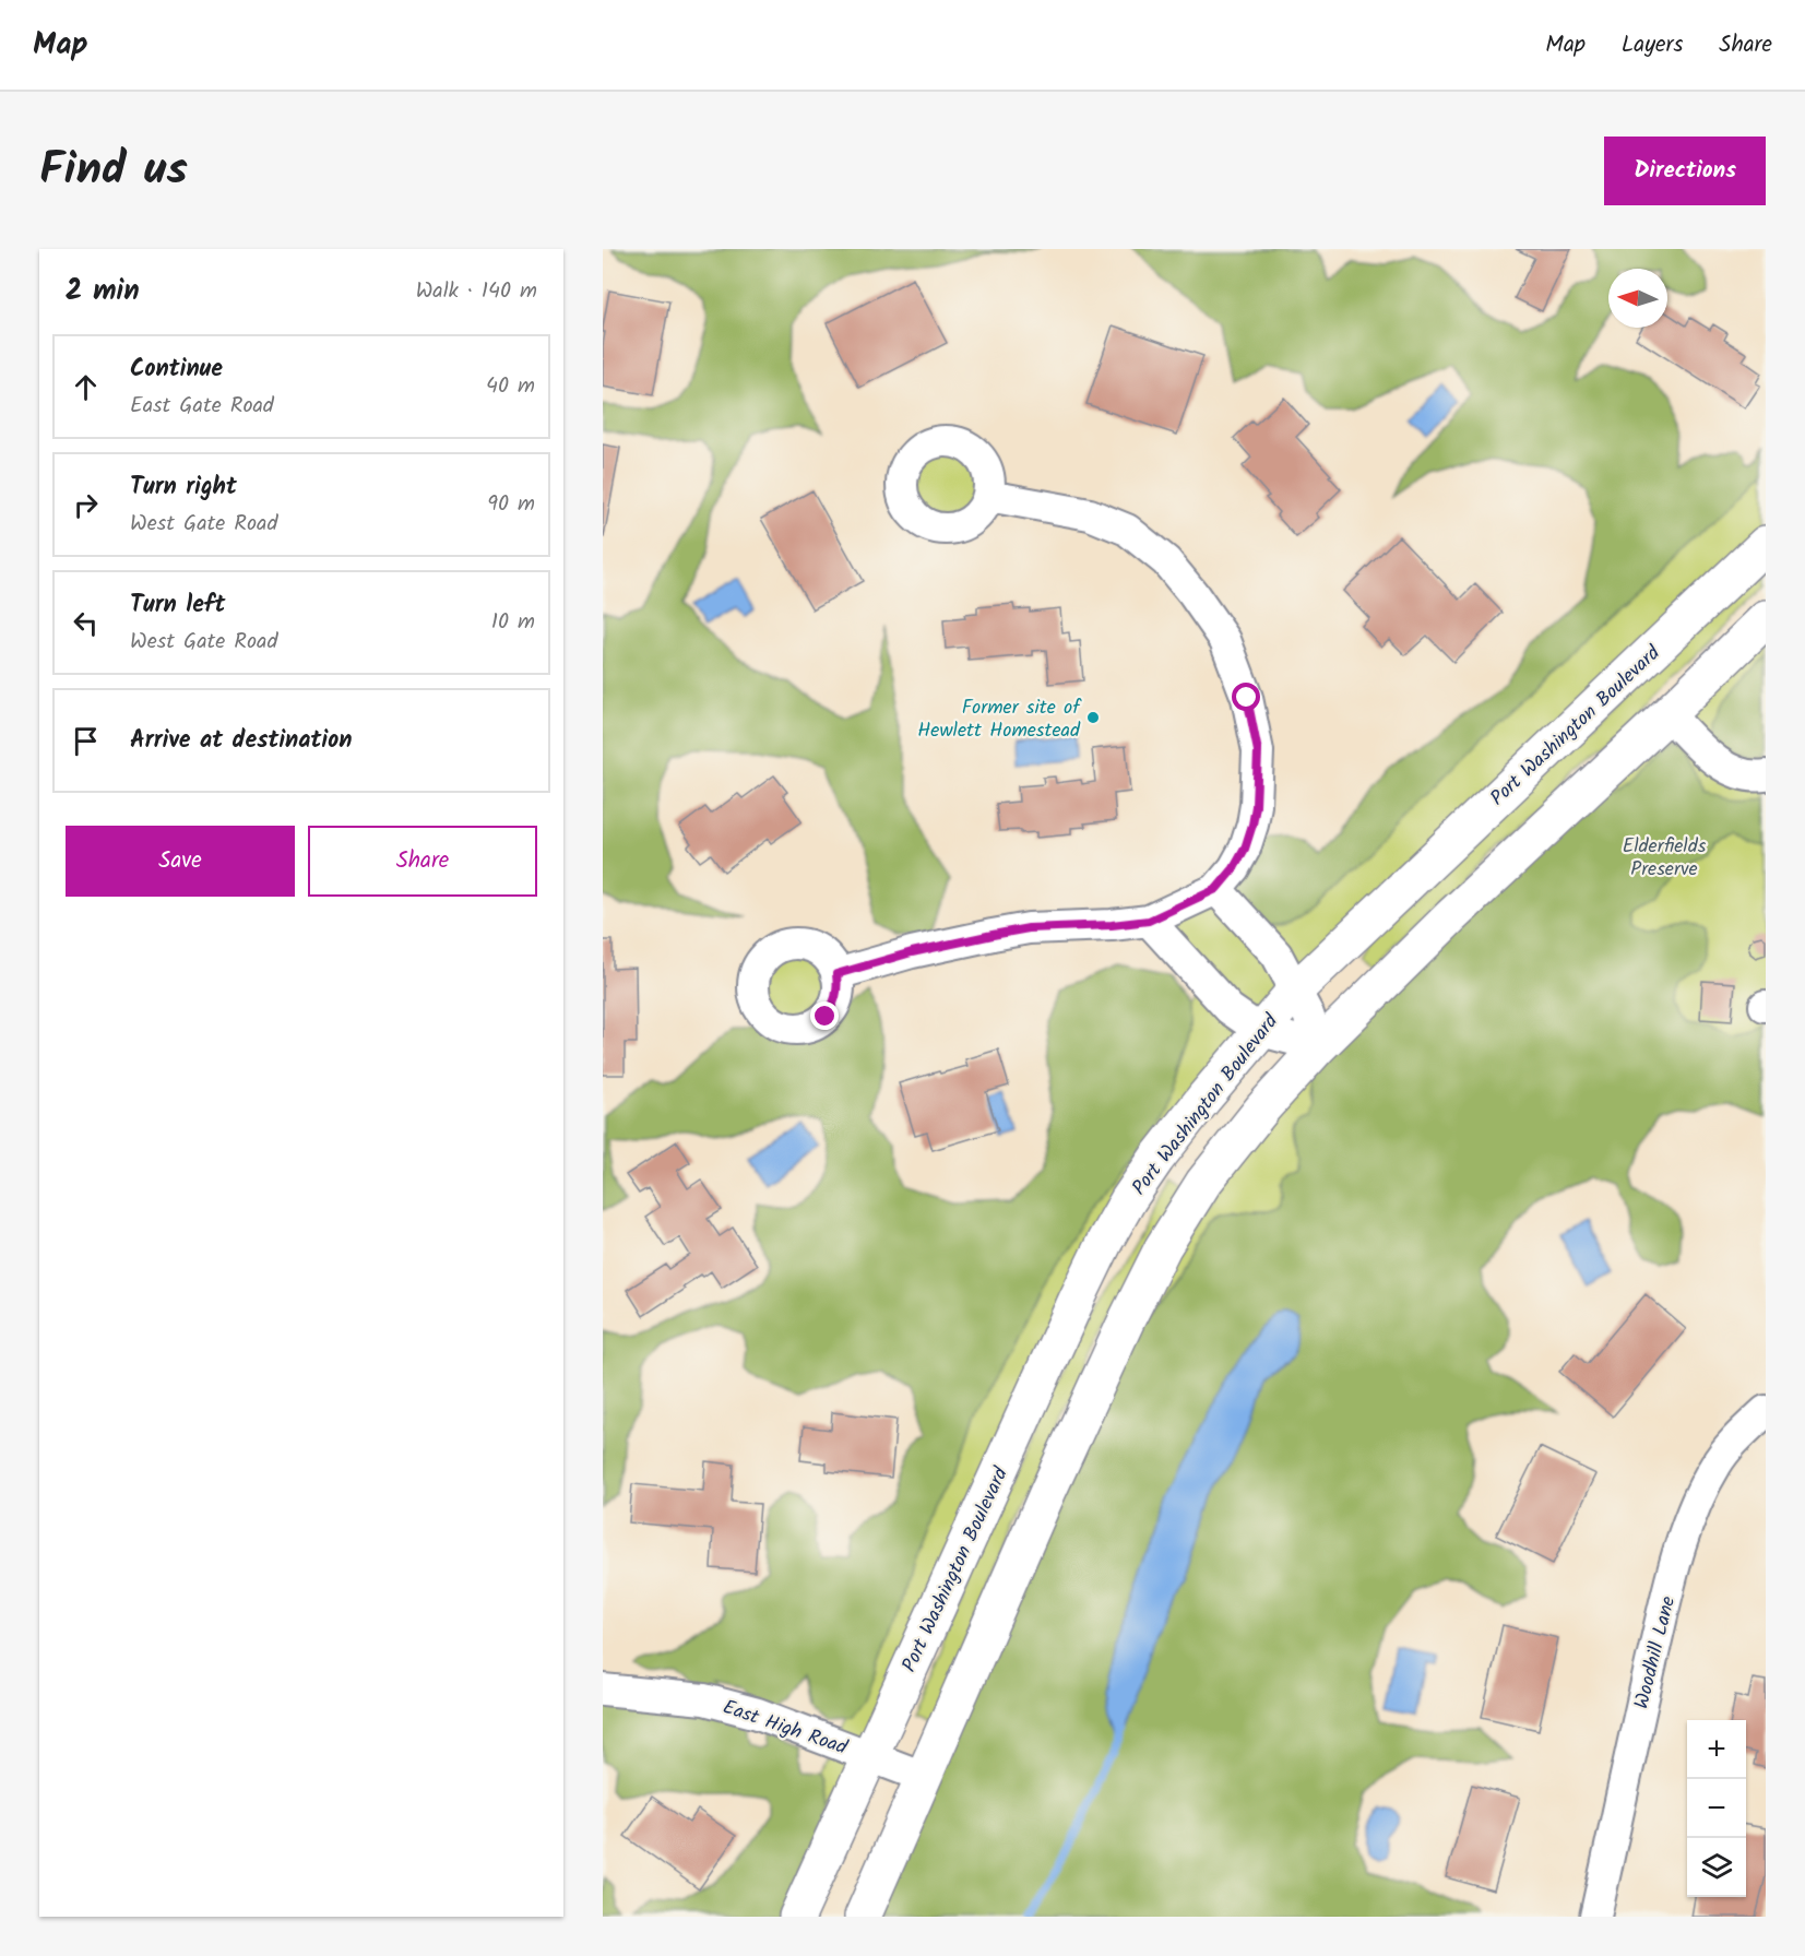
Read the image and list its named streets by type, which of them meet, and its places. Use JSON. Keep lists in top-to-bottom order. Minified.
{"streets":{"main road":["Port Washington Boulevard"],"street":["Woodhill Lane","East High Road"]},"crossings":[["Port Washington Boulevard","East High Road"]],"parks":["Elderfields Preserve"],"places":["Former site of Hewlett Homestead"],"north":"left","page":{"header":"Map","nav":["Map","Layers","Share"],"title":"Find us","buttons":["Directions",["Save","Share"]],"heading":["2 min","Walk · 140 m"],"list":[["Continue","East Gate Road","40 m"],["Turn right","West Gate Road","90 m"],["Turn left","West Gate Road","10 m"],"Arrive at destination"],"map_buttons":["+","−"]}}
